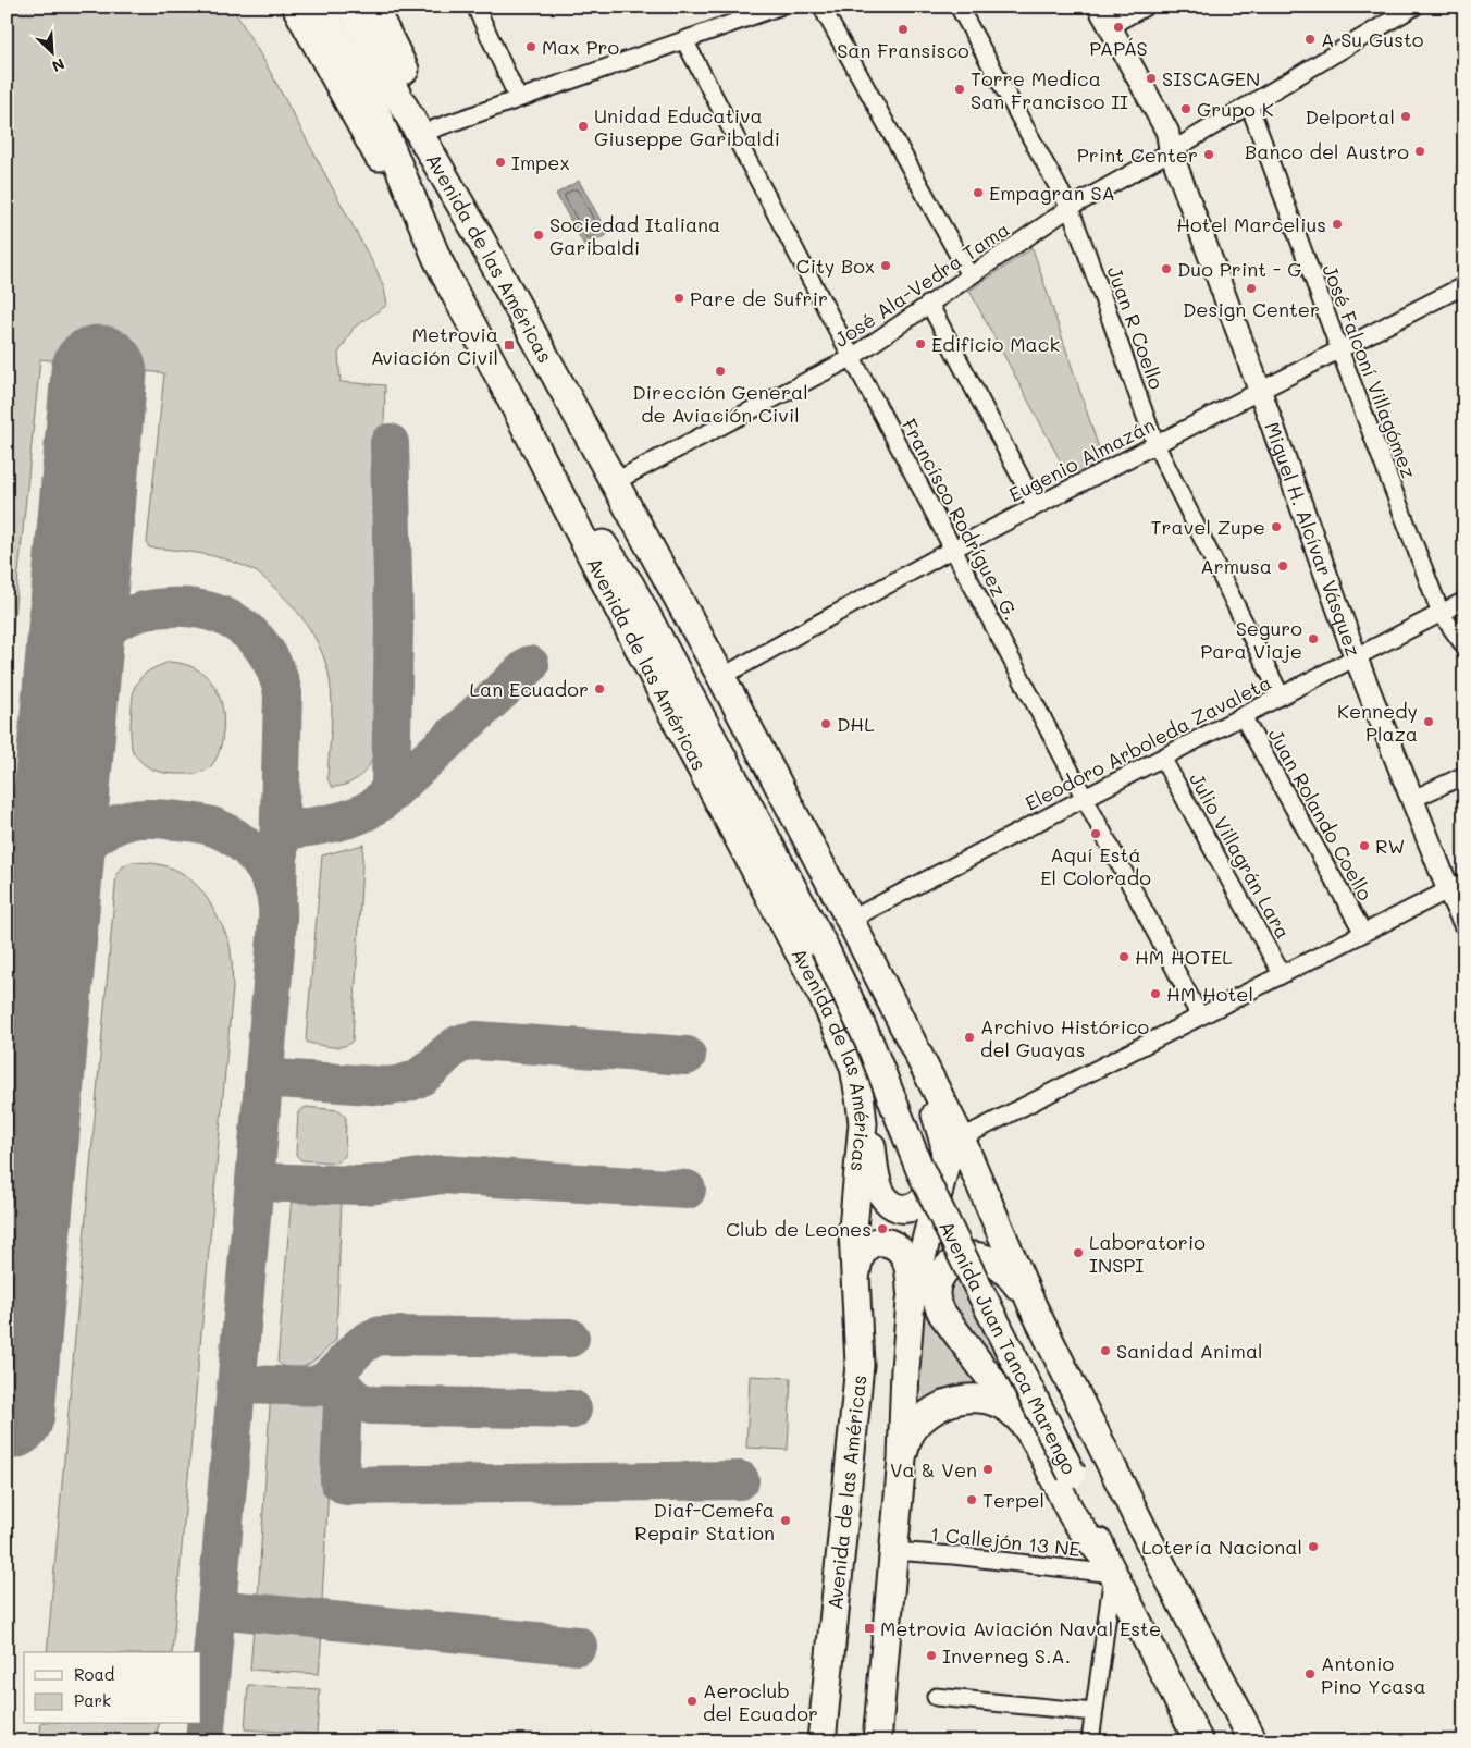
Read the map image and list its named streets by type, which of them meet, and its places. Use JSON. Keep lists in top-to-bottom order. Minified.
{"streets":{"main road":["Avenida de las Américas","Avenida Juan Tanca Marengo"],"street":["José Ala-Vedra Tama","Juan R Coello","José Falconí Villagómez","Eugenio Almazán","Francísco Rodríguez G.","Miguel H. Alcívar Vásquez","Eleodoro Arboleda Zavaleta","Juan Rolando Coello","Julio Villagrán Lara","1 Callejón 13 NE"]},"crossings":[["Avenida de las Américas","José Ala-Vedra Tama"],["Avenida de las Américas","Eugenio Almazán"],["Avenida de las Américas","Eleodoro Arboleda Zavaleta"],["Avenida de las Américas","Avenida Juan Tanca Marengo"],["Avenida de las Américas","1 Callejón 13 NE"],["José Ala-Vedra Tama","Juan R Coello"],["José Ala-Vedra Tama","José Falconí Villagómez"],["José Ala-Vedra Tama","Francísco Rodríguez G."],["José Ala-Vedra Tama","Miguel H. Alcívar Vásquez"],["Juan R Coello","Eugenio Almazán"],["Juan R Coello","Eleodoro Arboleda Zavaleta"],["José Falconí Villagómez","Eugenio Almazán"],["José Falconí Villagómez","Eleodoro Arboleda Zavaleta"],["Eugenio Almazán","Francísco Rodríguez G."],["Eugenio Almazán","Miguel H. Alcívar Vásquez"],["Francísco Rodríguez G.","Eleodoro Arboleda Zavaleta"],["Miguel H. Alcívar Vásquez","Eleodoro Arboleda Zavaleta"],["Eleodoro Arboleda Zavaleta","Juan Rolando Coello"],["Eleodoro Arboleda Zavaleta","Julio Villagrán Lara"],["Avenida Juan Tanca Marengo","1 Callejón 13 NE"]],"places":{"other":["PAPÁS","San Fransisco","A Su Gusto","Max Pro","SISCAGEN","Torre Medica San Francisco II","Grupo K","Delportal","Unidad Educativa Giuseppe Garibaldi","Banco del Austro","Print Center","Impex","Empagran SA","Hotel Marcelius","Sociedad Italiana Garibaldi","City Box","Duo Print - G","Design Center","Pare de Sufrir","Edificio Mack","Dirección General de Aviación Civil","Travel Zupe","Armusa","Seguro Para Viaje","Lan Ecuador","Kennedy Plaza","DHL","Aquí Está El Colorado","RW","HM HOTEL","HM Hotel","Archivo Histórico del Guayas","Club de Leones","Laboratorio INSPI","Sanidad Animal","Va & Ven","Terpel","Diaf-Cemefa Repair Station","Lotería Nacional","Inverneg S.A.","Antonio Pino Ycasa","Aeroclub del Ecuador"],"transit":["Metrovia Aviación Civil","Metrovia Aviación Naval Este"]},"legend":["Road","Park"],"north":"bottom right"}
